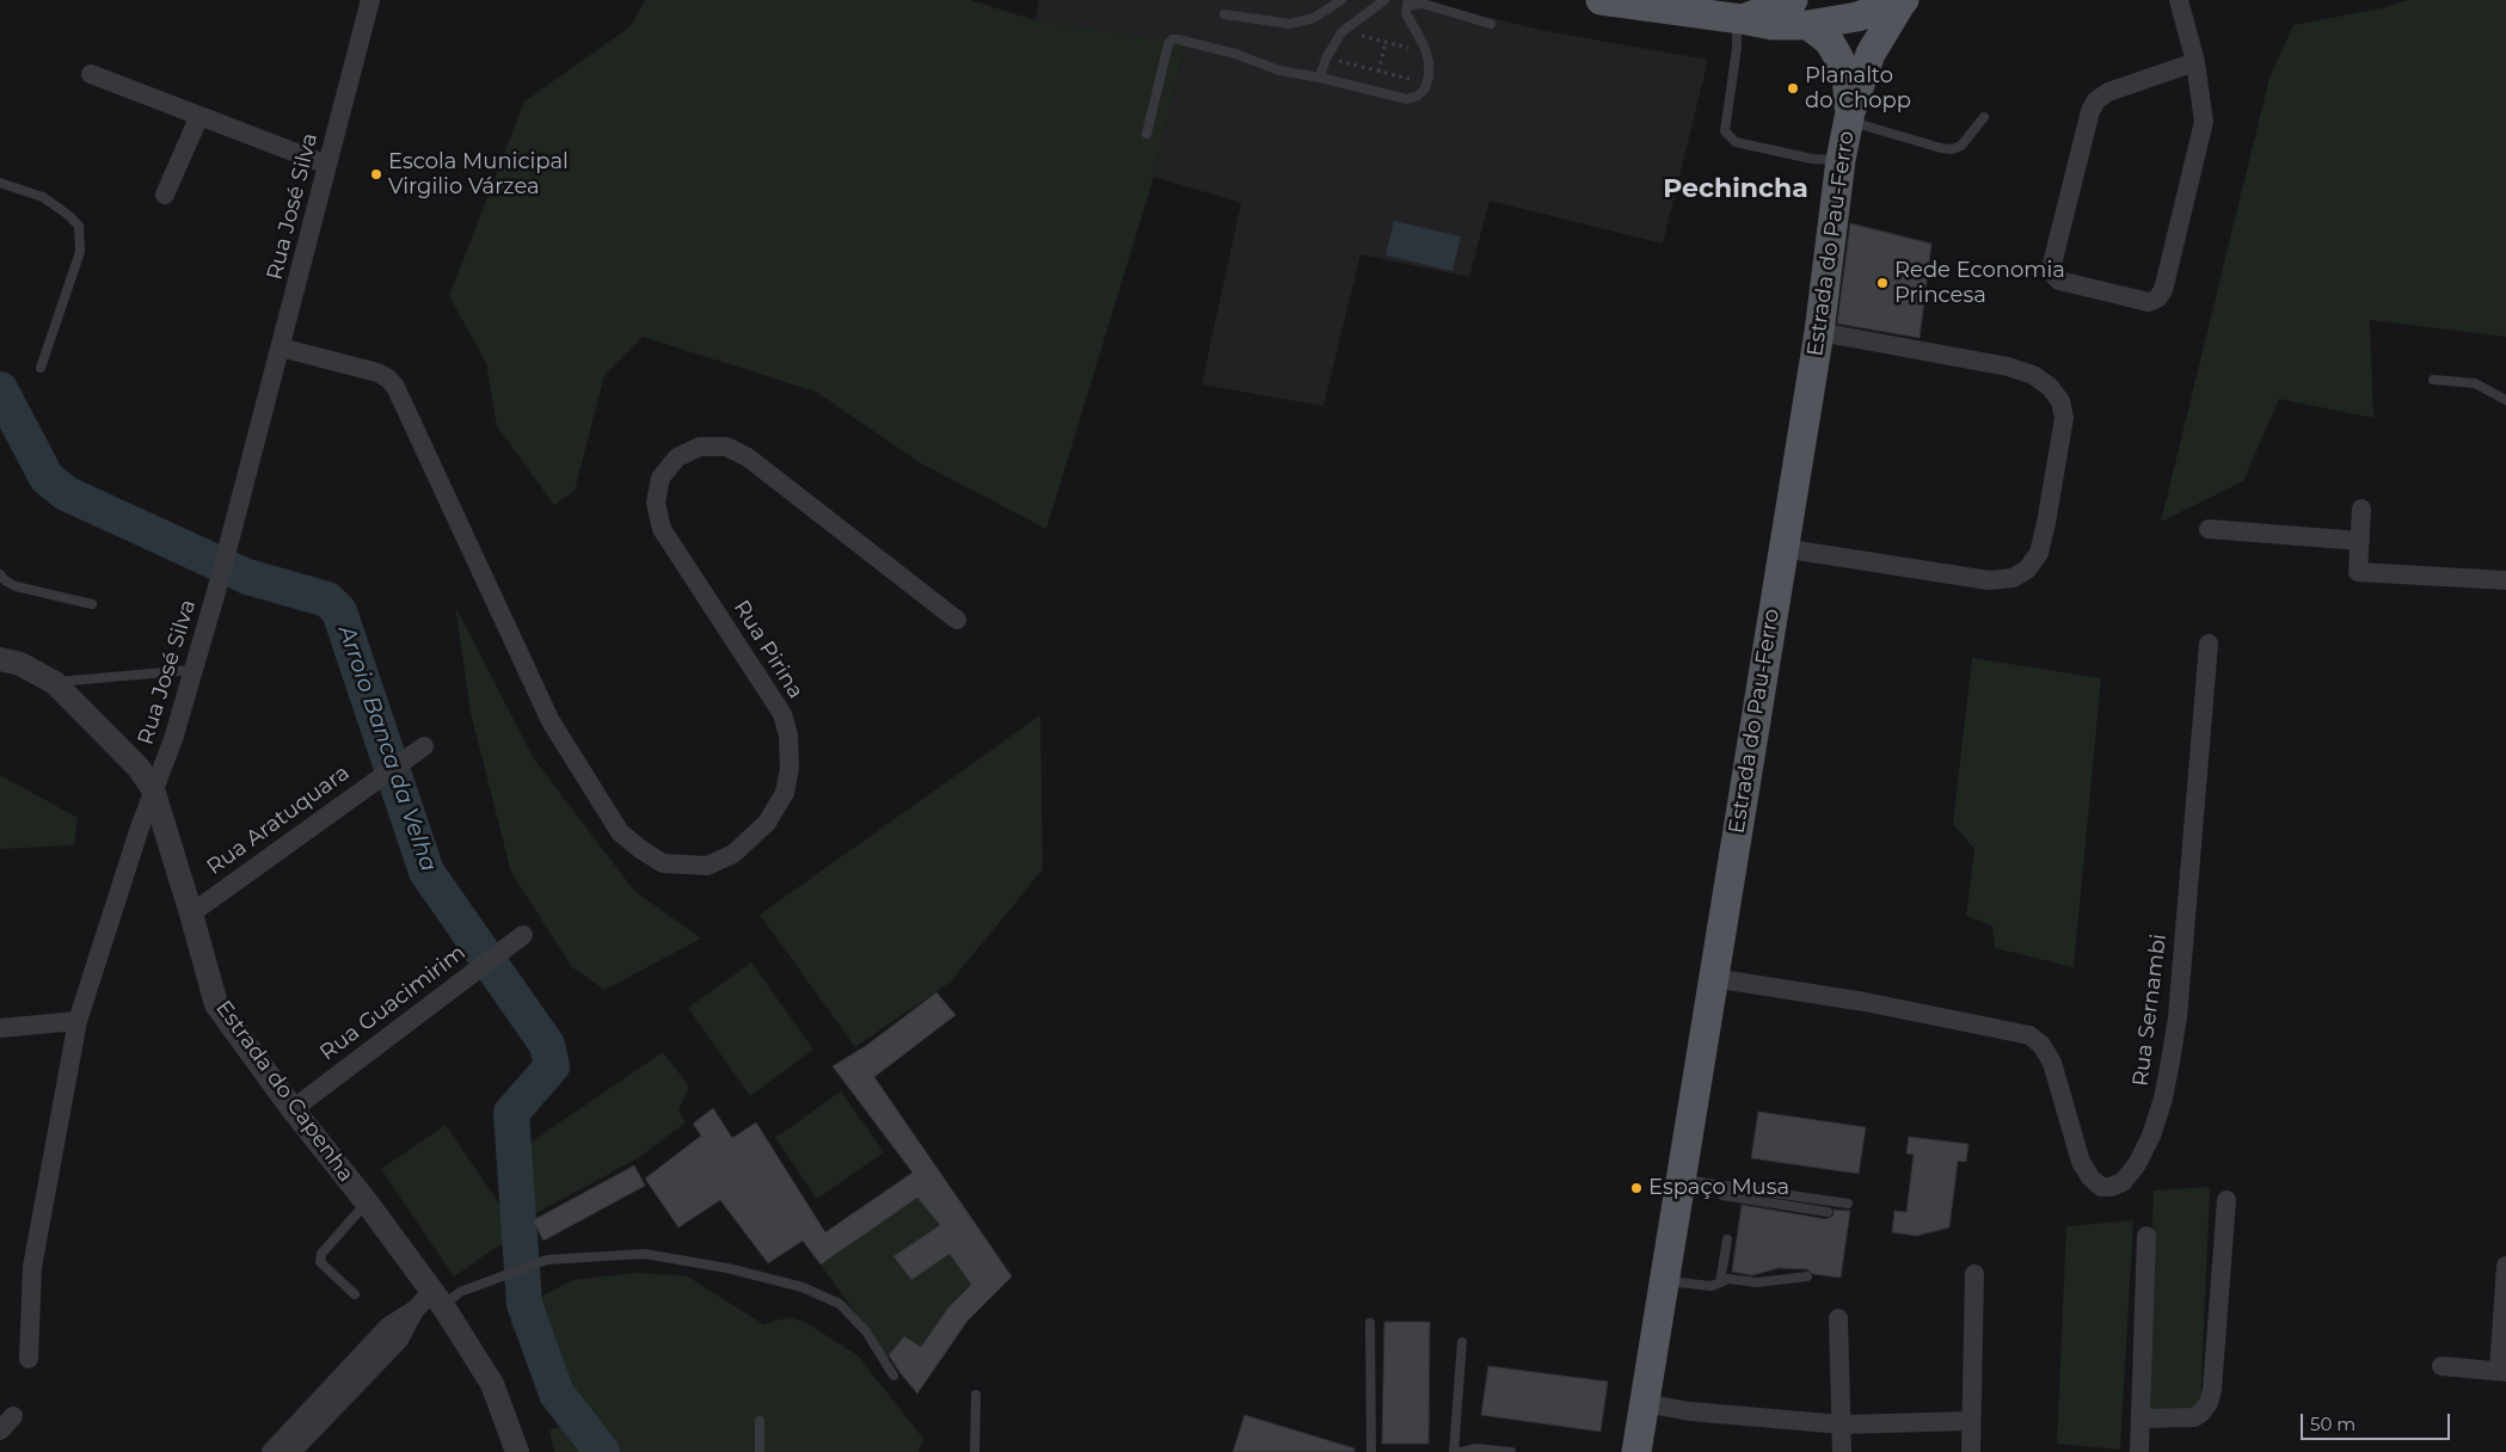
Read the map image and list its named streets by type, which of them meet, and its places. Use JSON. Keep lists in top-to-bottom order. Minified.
{"streets":{"main road":["Estrada do Pau-Ferro"],"street":["Rua José Silva","Rua Pirina","Rua Aratuquara","Rua Guacimirim","Rua Sernambi","Estrada do Capenha"]},"crossings":[["Rua José Silva","Rua Pirina"],["Rua José Silva","Estrada do Capenha"],["Estrada do Pau-Ferro","Rua Sernambi"],["Rua Aratuquara","Estrada do Capenha"],["Rua Guacimirim","Estrada do Capenha"]],"districts":["Pechincha"],"water":["Arroio Banca da Velha"],"places":["Planalto do Chopp","Escola Municipal Virgilio Várzea","Rede Economia Princesa","Espaço Musa"],"scale_bar":"50 m"}
